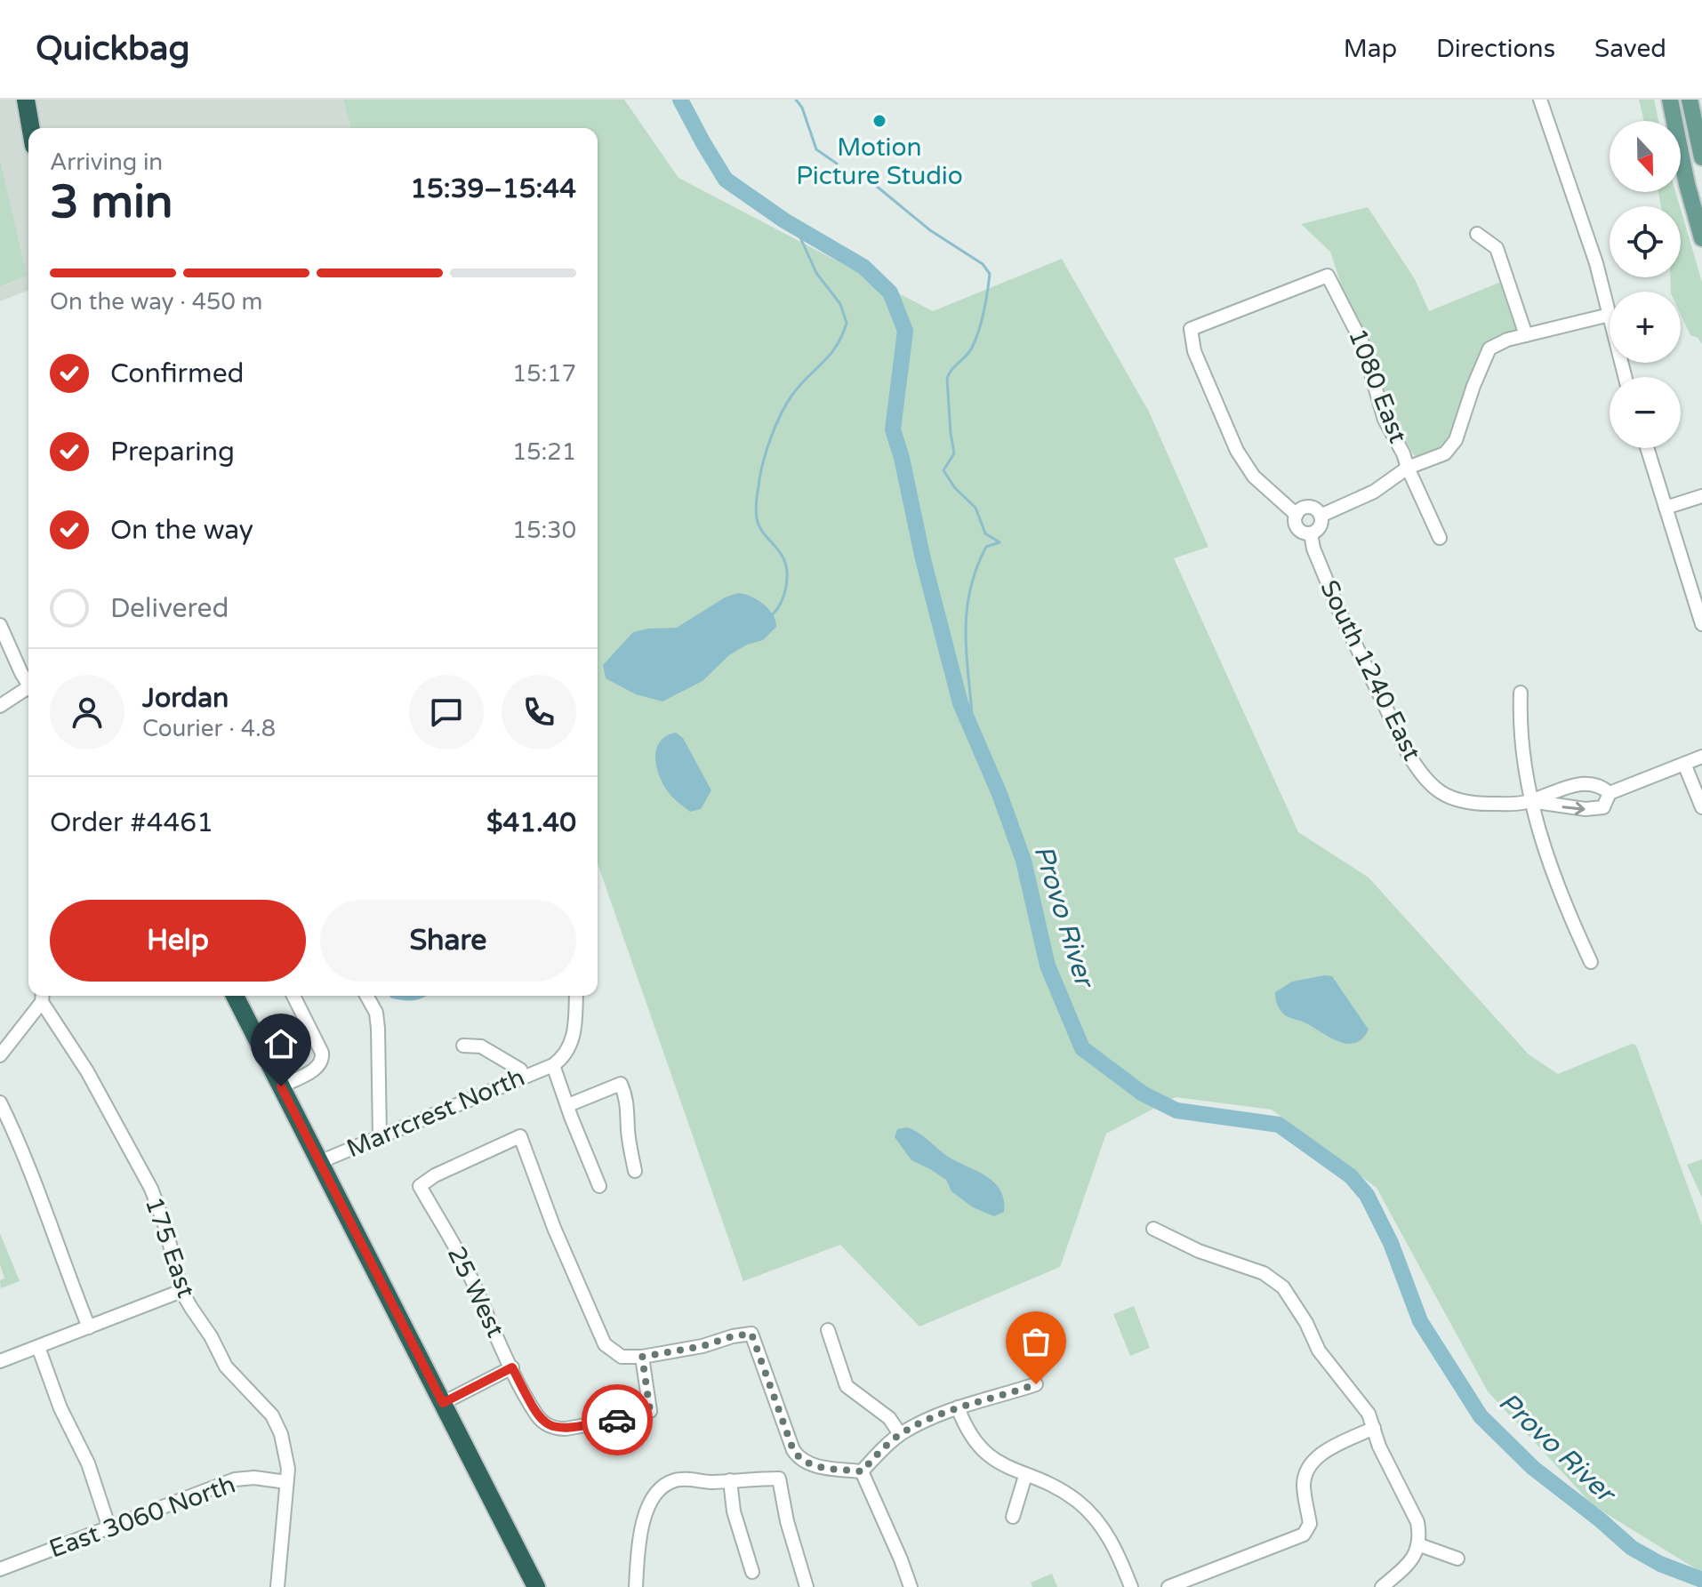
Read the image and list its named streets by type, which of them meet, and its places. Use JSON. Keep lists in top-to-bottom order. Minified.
{"streets":{"street":["1080 East","South 1240 East","Marrcrest North","175 East","25 West","East 3060 North"]},"crossings":[["1080 East","South 1240 East"],["175 East","East 3060 North"]],"water":["Provo River"],"places":["Motion Picture Studio"],"north":"bottom","page":{"header":"Quickbag","nav":["Map","Directions","Saved"],"map_buttons":["+","−"],"heading":["3 min","Arriving in","15:39–15:44"],"panel":["Jordan","Courier · 4.8","Order #4461","$41.40"],"bar":"On the way · 450 m","list":[["Confirmed","15:17"],["Preparing","15:21"],["On the way","15:30"],"Delivered"],"buttons":["Help","Share"]}}
